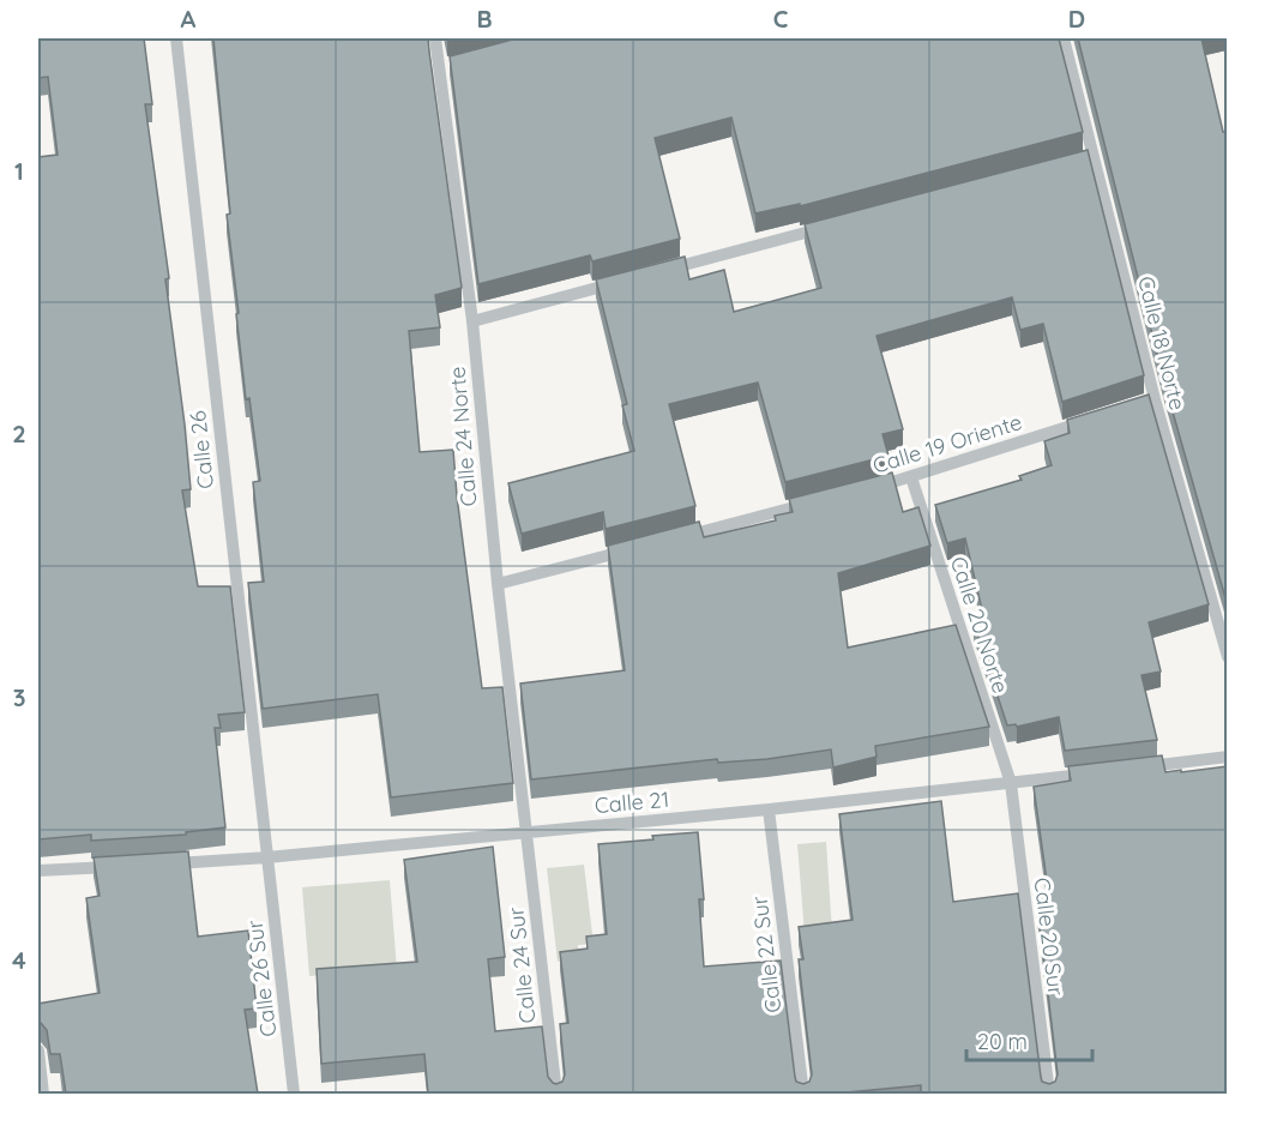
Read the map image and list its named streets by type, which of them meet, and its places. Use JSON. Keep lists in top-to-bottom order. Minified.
{"streets":{"street":["Calle 18 Norte","Calle 24 Norte","Calle 19 Oriente","Calle 26","Calle 20 Norte","Calle 21","Calle 20 Sur","Calle 22 Sur","Calle 24 Sur","Calle 26 Sur"]},"crossings":[["Calle 24 Norte","Calle 21"],["Calle 24 Norte","Calle 24 Sur"],["Calle 19 Oriente","Calle 20 Norte"],["Calle 26","Calle 21"],["Calle 26","Calle 26 Sur"],["Calle 20 Norte","Calle 21"],["Calle 20 Norte","Calle 20 Sur"],["Calle 21","Calle 20 Sur"],["Calle 21","Calle 22 Sur"],["Calle 21","Calle 24 Sur"],["Calle 21","Calle 26 Sur"]],"scale_bar":"20 m","grid":{"columns":["A","B","C","D"],"rows":["1","2","3","4"]}}
